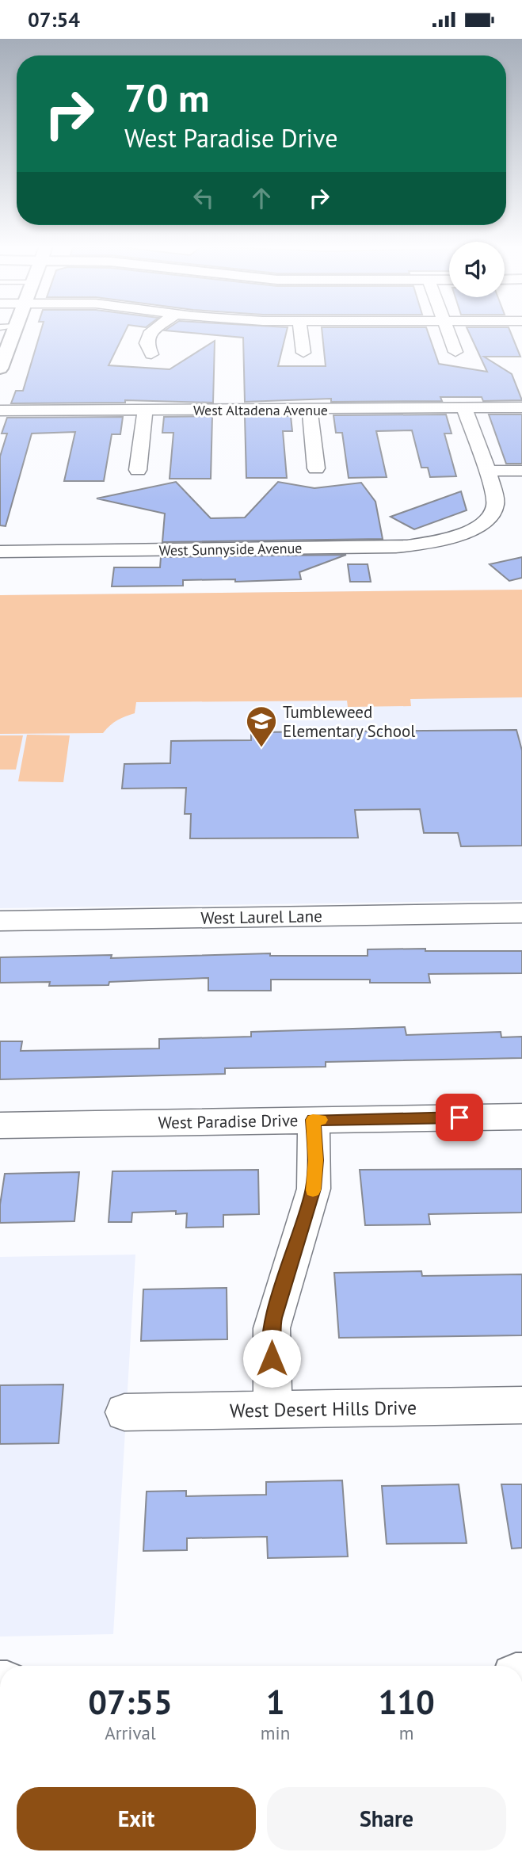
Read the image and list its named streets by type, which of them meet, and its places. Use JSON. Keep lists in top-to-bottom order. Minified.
{"streets":{"street":["West Altadena Avenue","West Sunnyside Avenue","West Laurel Lane","West Paradise Drive","West Desert Hills Drive"]},"crossings":[["West Altadena Avenue","West Sunnyside Avenue"]],"places":{"school or university":["Tumbleweed Elementary School"]},"page":{"status":"07:54","turn":["70 m","West Paradise Drive"],"eta":["07:55","Arrival","1","min","110","m"],"buttons":["Exit","Share"]}}
